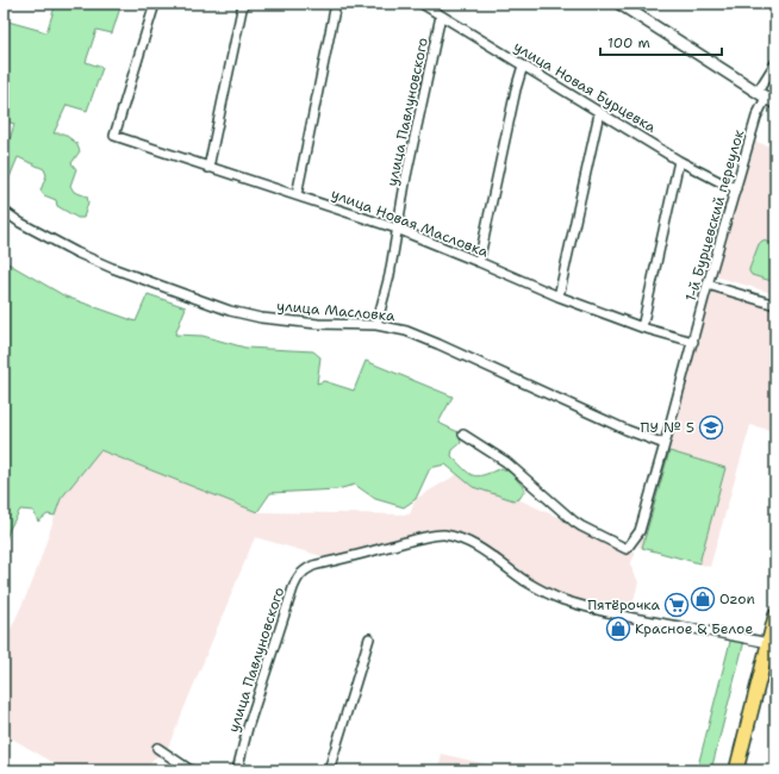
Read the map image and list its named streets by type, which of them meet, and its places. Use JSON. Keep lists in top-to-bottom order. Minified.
{"streets":{"street":["улица Новая Бурцевка","улица Павлуновского","1-й Бурцевский переулок","улица Новая Масловка","улица Масловка"]},"crossings":[["улица Новая Бурцевка","улица Павлуновского"],["улица Новая Бурцевка","1-й Бурцевский переулок"],["улица Павлуновского","улица Новая Масловка"],["улица Павлуновского","улица Масловка"],["1-й Бурцевский переулок","улица Новая Масловка"],["1-й Бурцевский переулок","улица Масловка"]],"places":{"school or university":["ПУ № 5"],"shop":["Ozon","Красное & Белое"],"supermarket":["Пятёрочка"]},"scale_bar":"100 m"}
